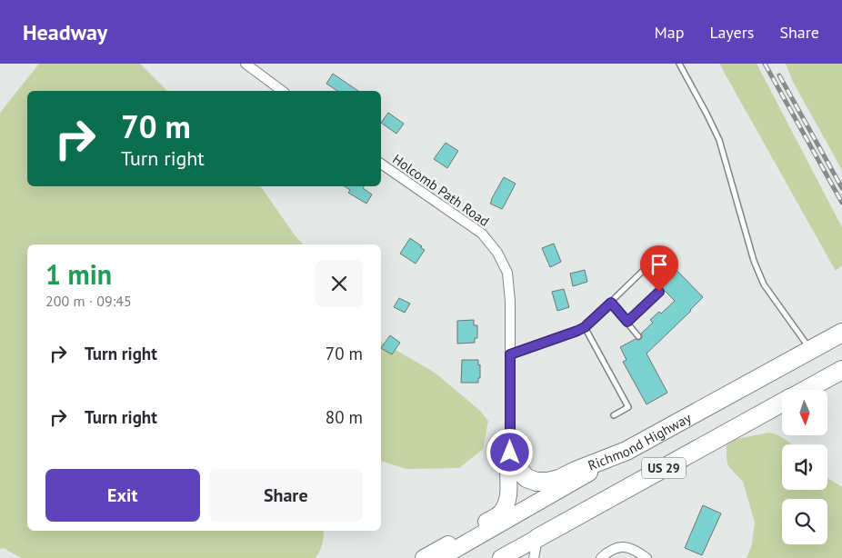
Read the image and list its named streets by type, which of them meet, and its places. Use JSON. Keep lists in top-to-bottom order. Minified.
{"streets":{"highway":["Richmond Highway","US 29"],"street":["Holcomb Path Road"]},"north":"bottom","page":{"header":"Headway","nav":["Map","Layers","Share"],"turn":["70 m","Turn right"],"heading":["1 min","200 m · 09:45"],"list":[{"name":"Turn right","value":"70 m"},{"name":"Turn right","value":"80 m"}],"buttons":["Exit","Share"]}}
